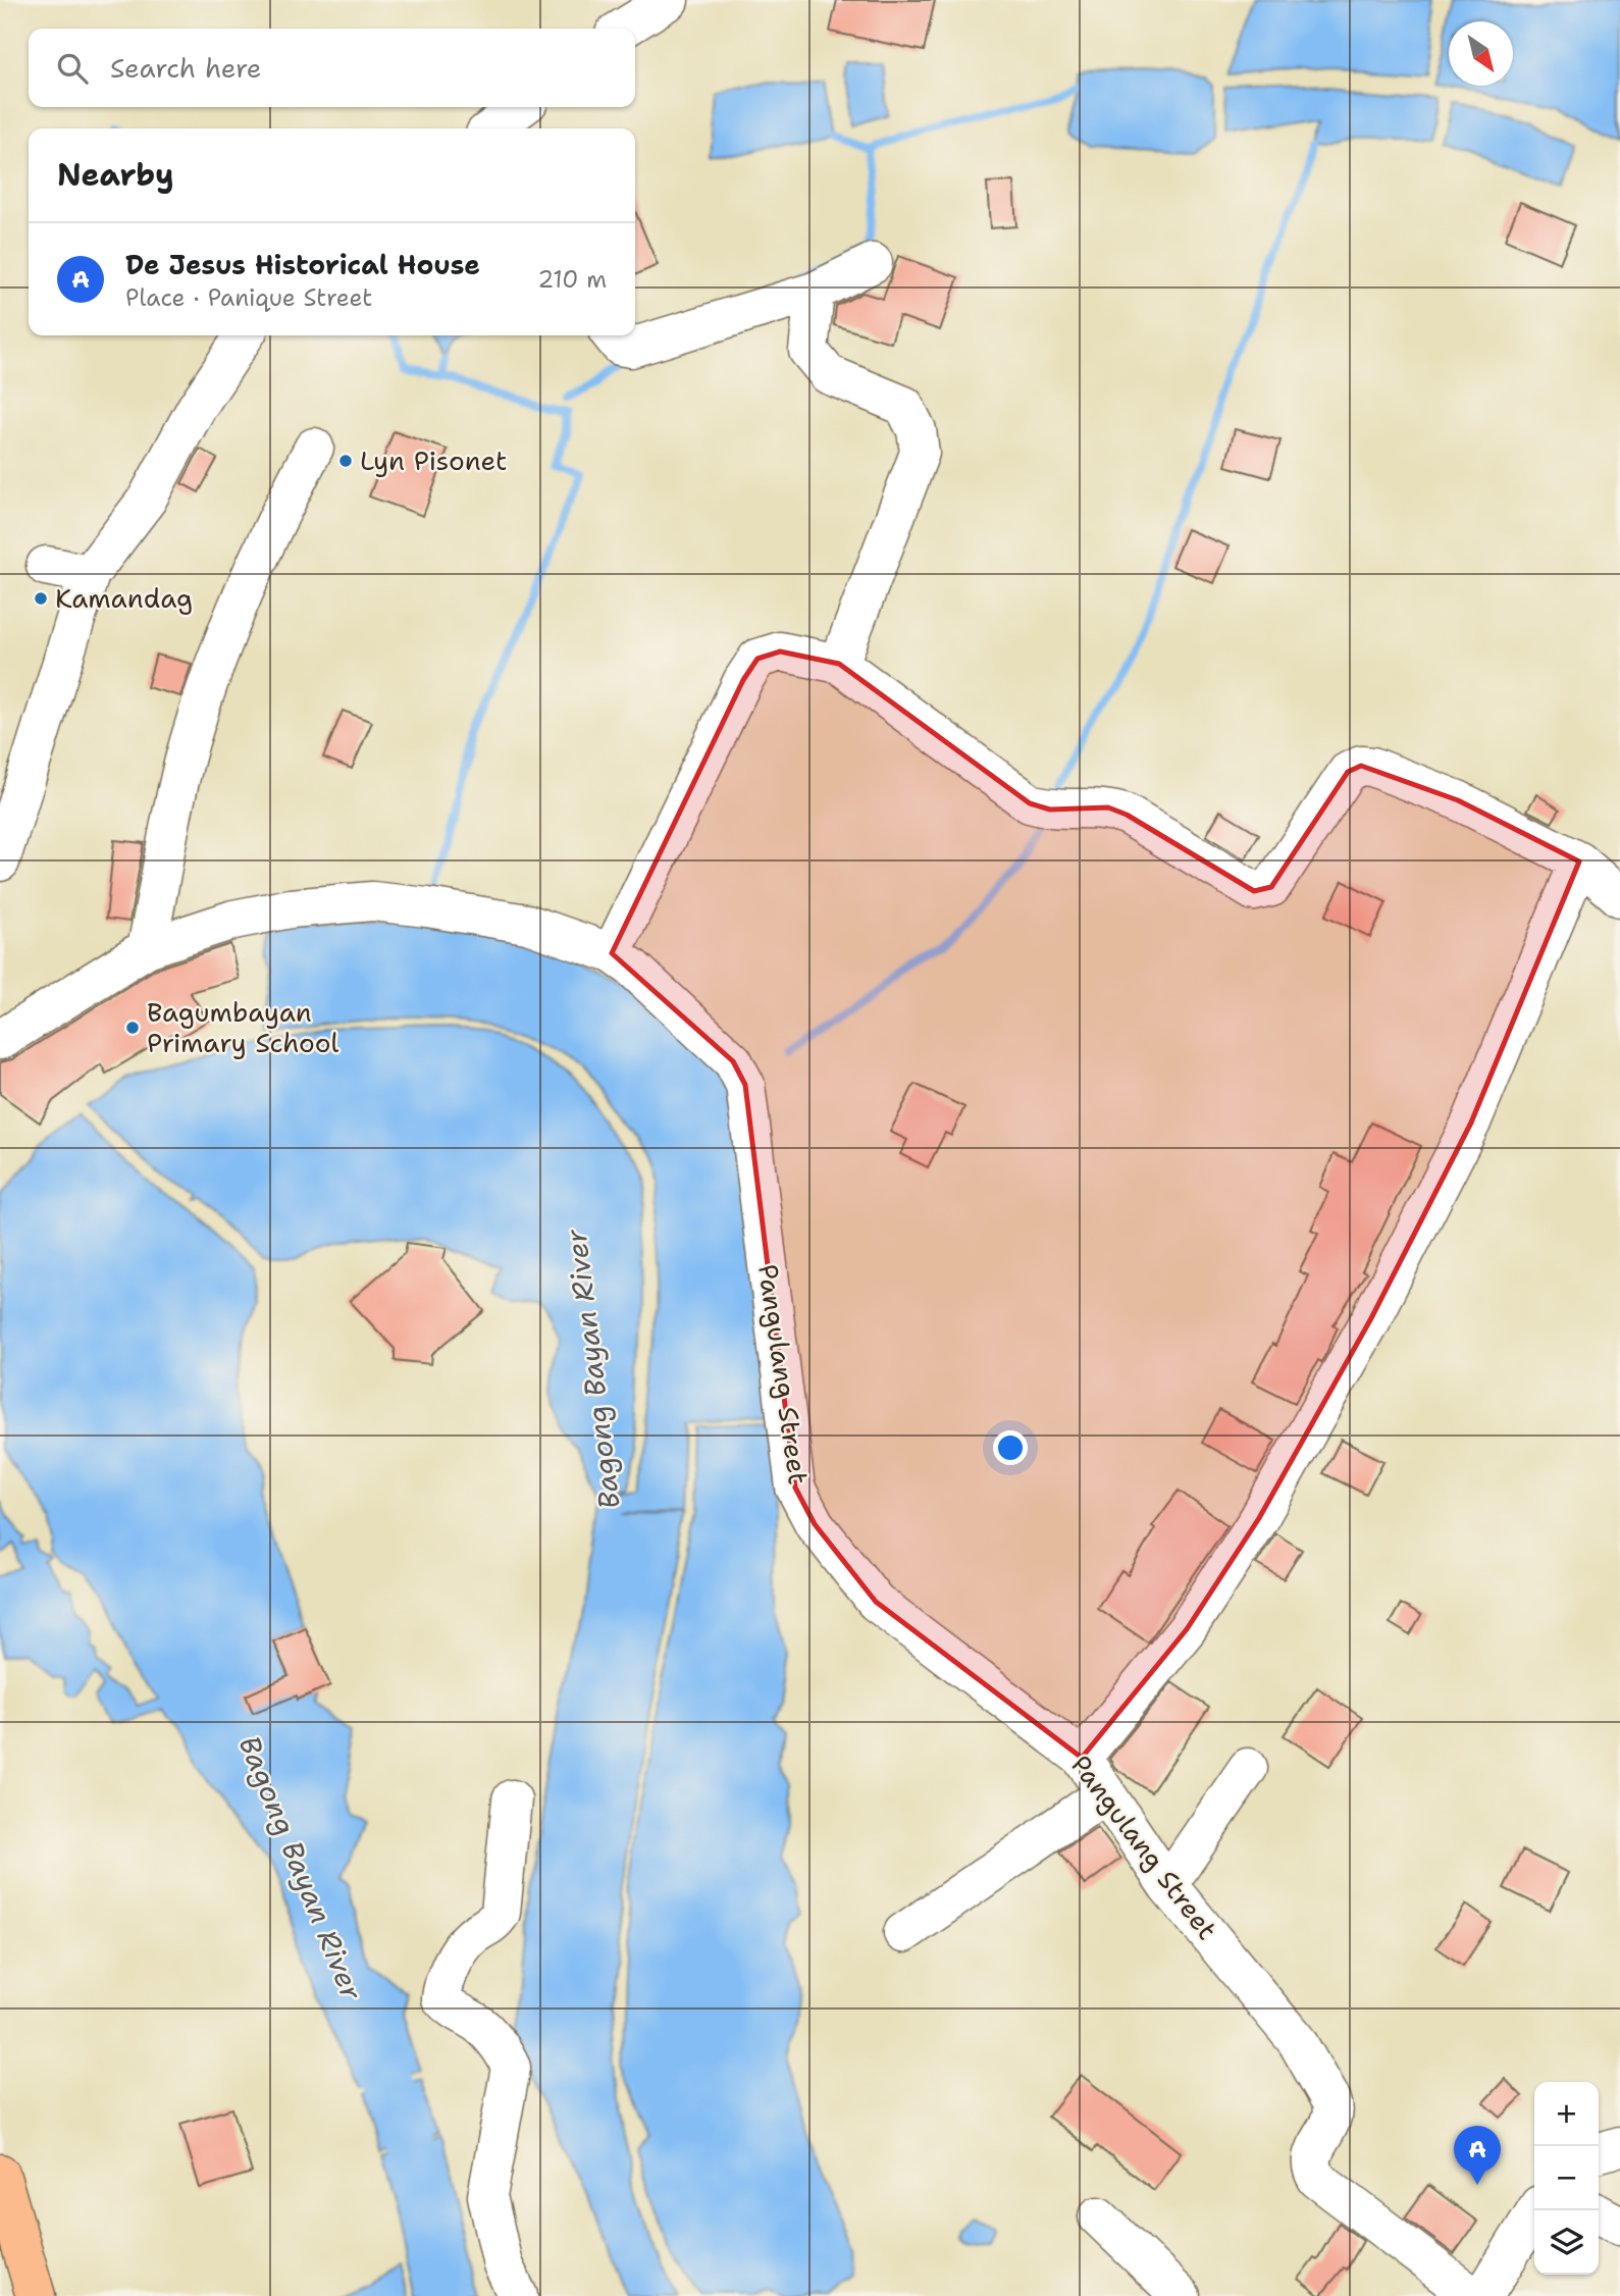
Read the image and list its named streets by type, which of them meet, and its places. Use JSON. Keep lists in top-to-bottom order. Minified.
{"streets":{"street":["Pangulang Street"]},"water":["Bagong Bayan River"],"places":["Lyn Pisonet","Kamandag","Bagumbayan Primary School"],"north":"bottom right","page":{"search":"Search here","heading":"Nearby","list":[{"mark":"A","name":"De Jesus Historical House","note":"Place · Panique Street","value":"210 m"}],"map_buttons":["+","−"],"pins":"A"}}
